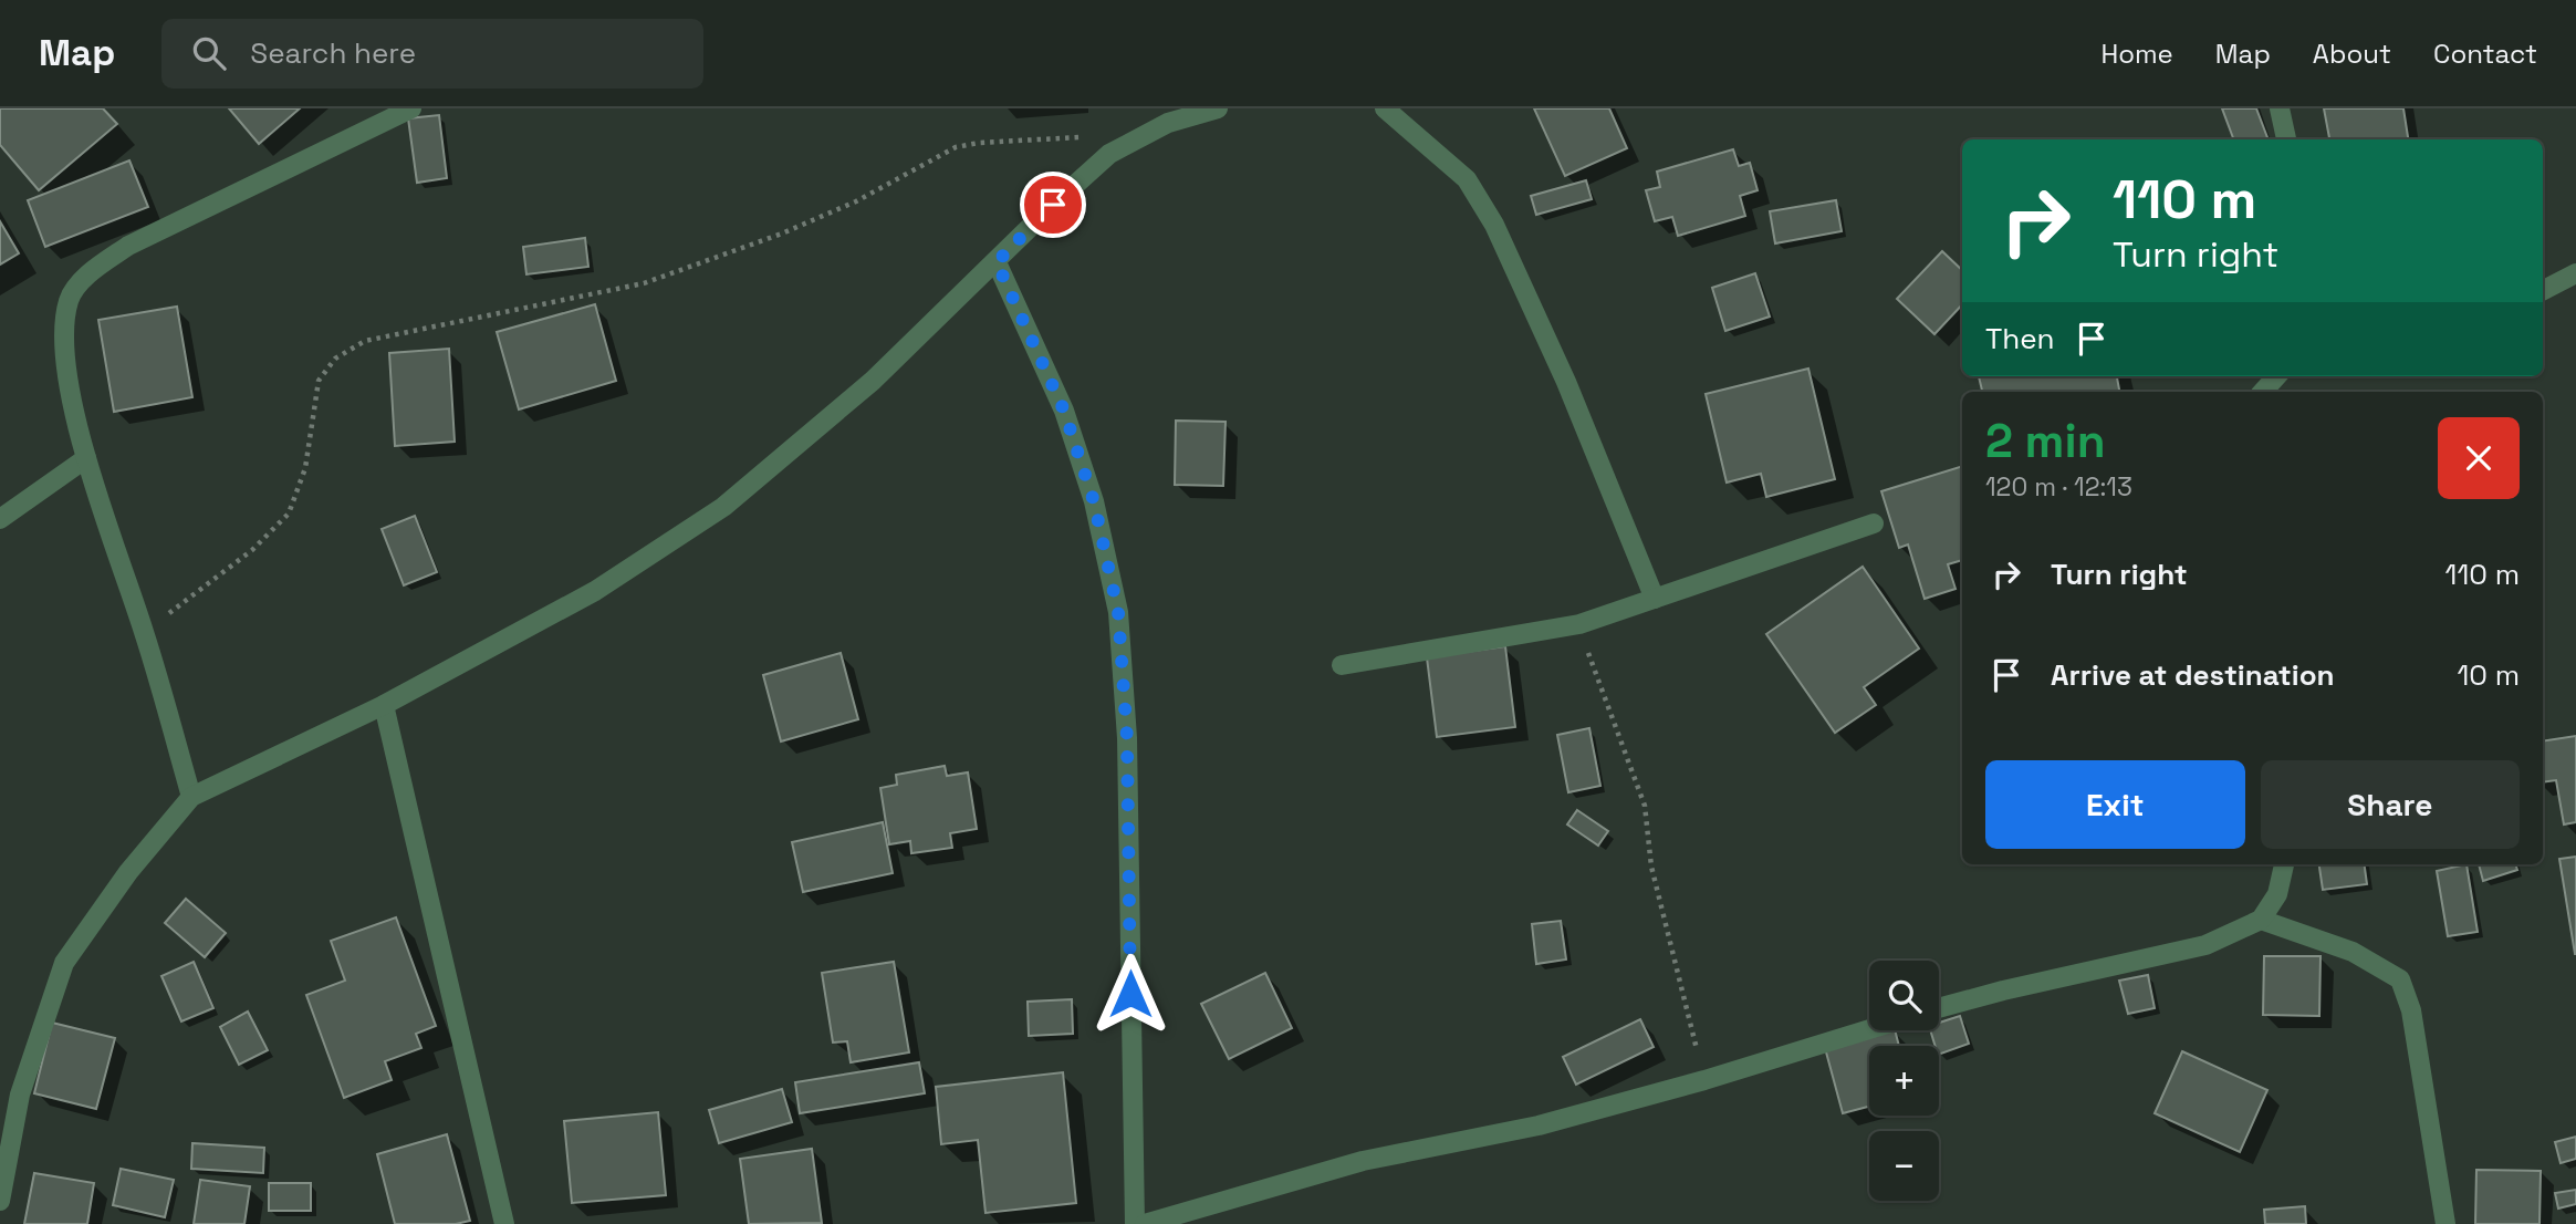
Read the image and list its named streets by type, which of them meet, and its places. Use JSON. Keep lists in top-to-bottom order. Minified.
{"page":{"header":"Map","search":"Search here","nav":["Home","Map","About","Contact"],"turn":["110 m","Turn right"],"then":"Then","heading":["2 min","120 m · 12:13"],"list":[{"name":"Turn right","value":"110 m"},{"name":"Arrive at destination","value":"10 m"}],"buttons":["Exit","Share"],"map_buttons":["+","−"]}}
